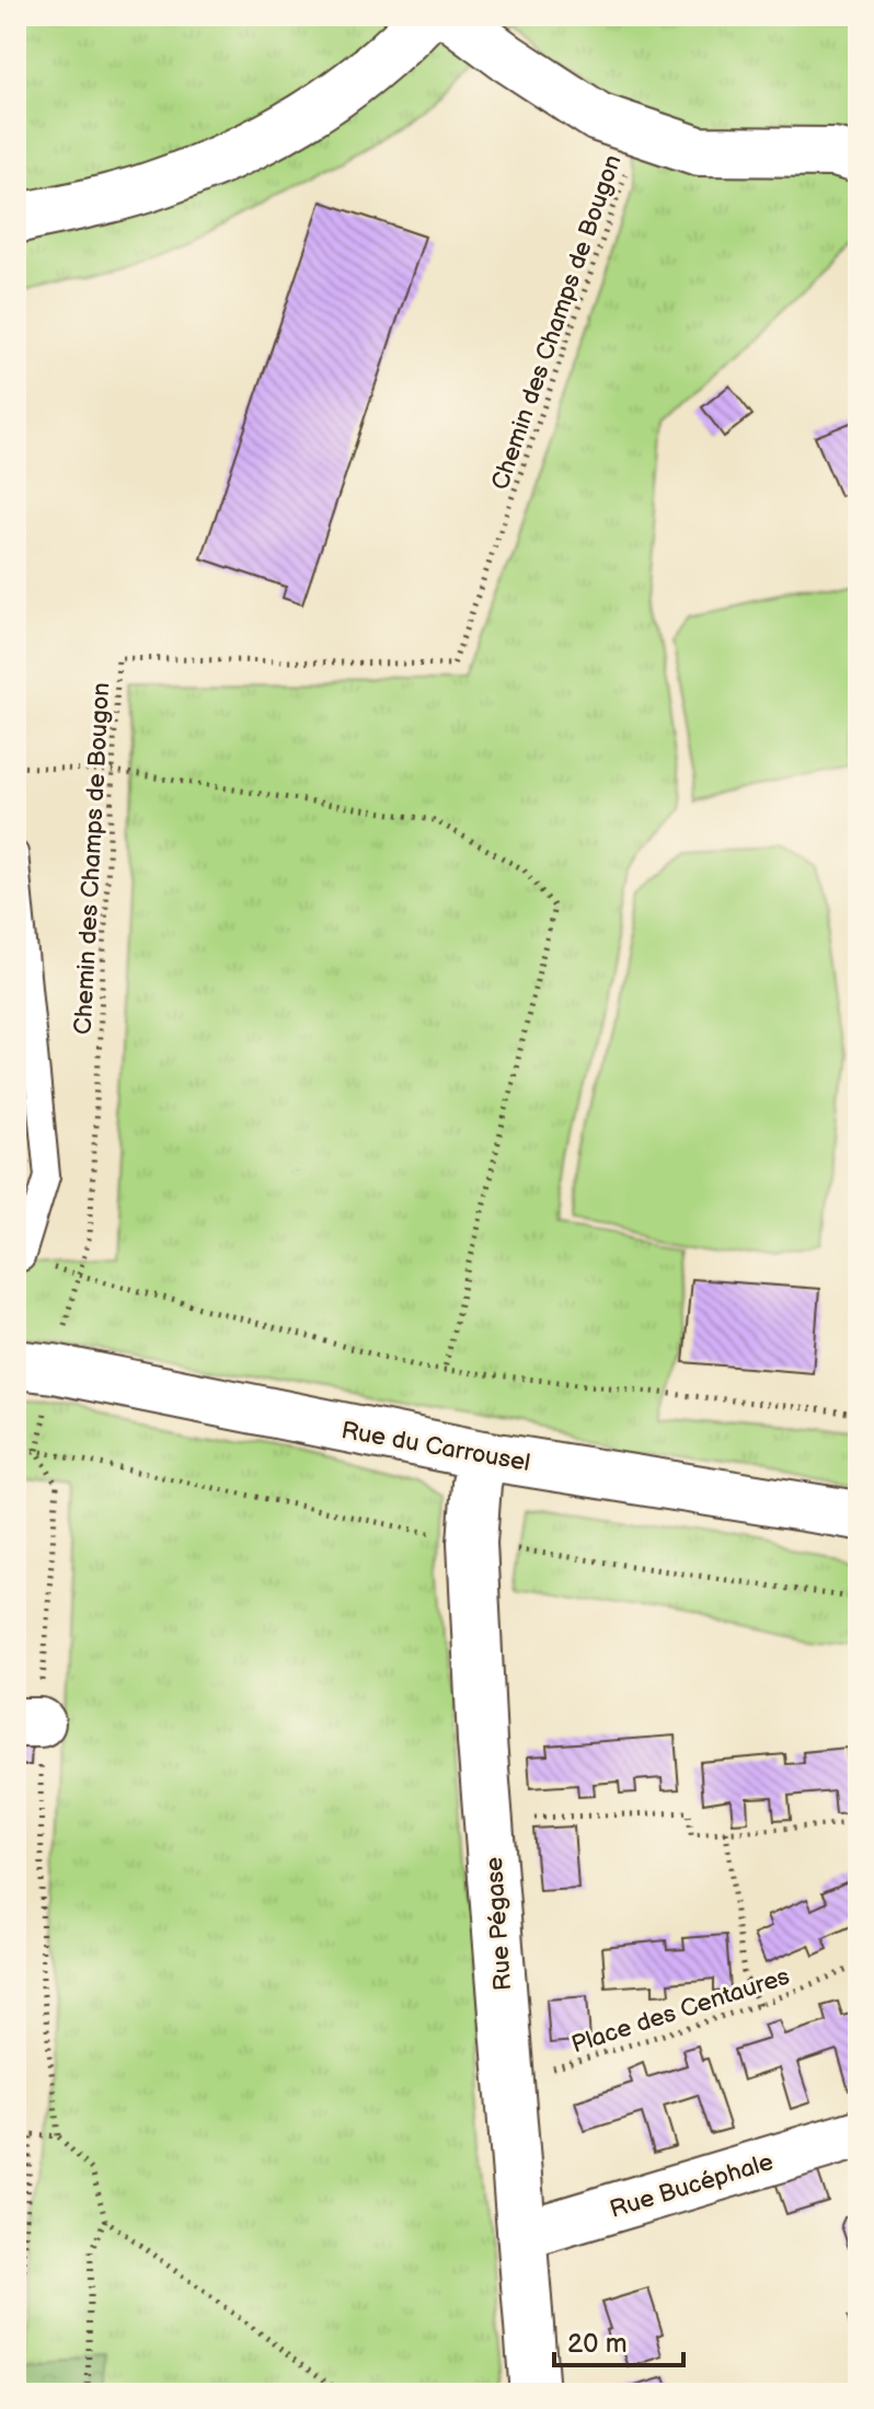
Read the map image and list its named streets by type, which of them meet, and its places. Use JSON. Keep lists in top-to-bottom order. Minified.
{"streets":{"street":["Rue du Carrousel","Rue Pégase","Rue Bucéphale"],"path":["Chemin des Champs de Bougon","Place des Centaures"]},"crossings":[["Rue du Carrousel","Rue Pégase"],["Rue Pégase","Place des Centaures"],["Rue Pégase","Rue Bucéphale"]],"scale_bar":"20 m"}
